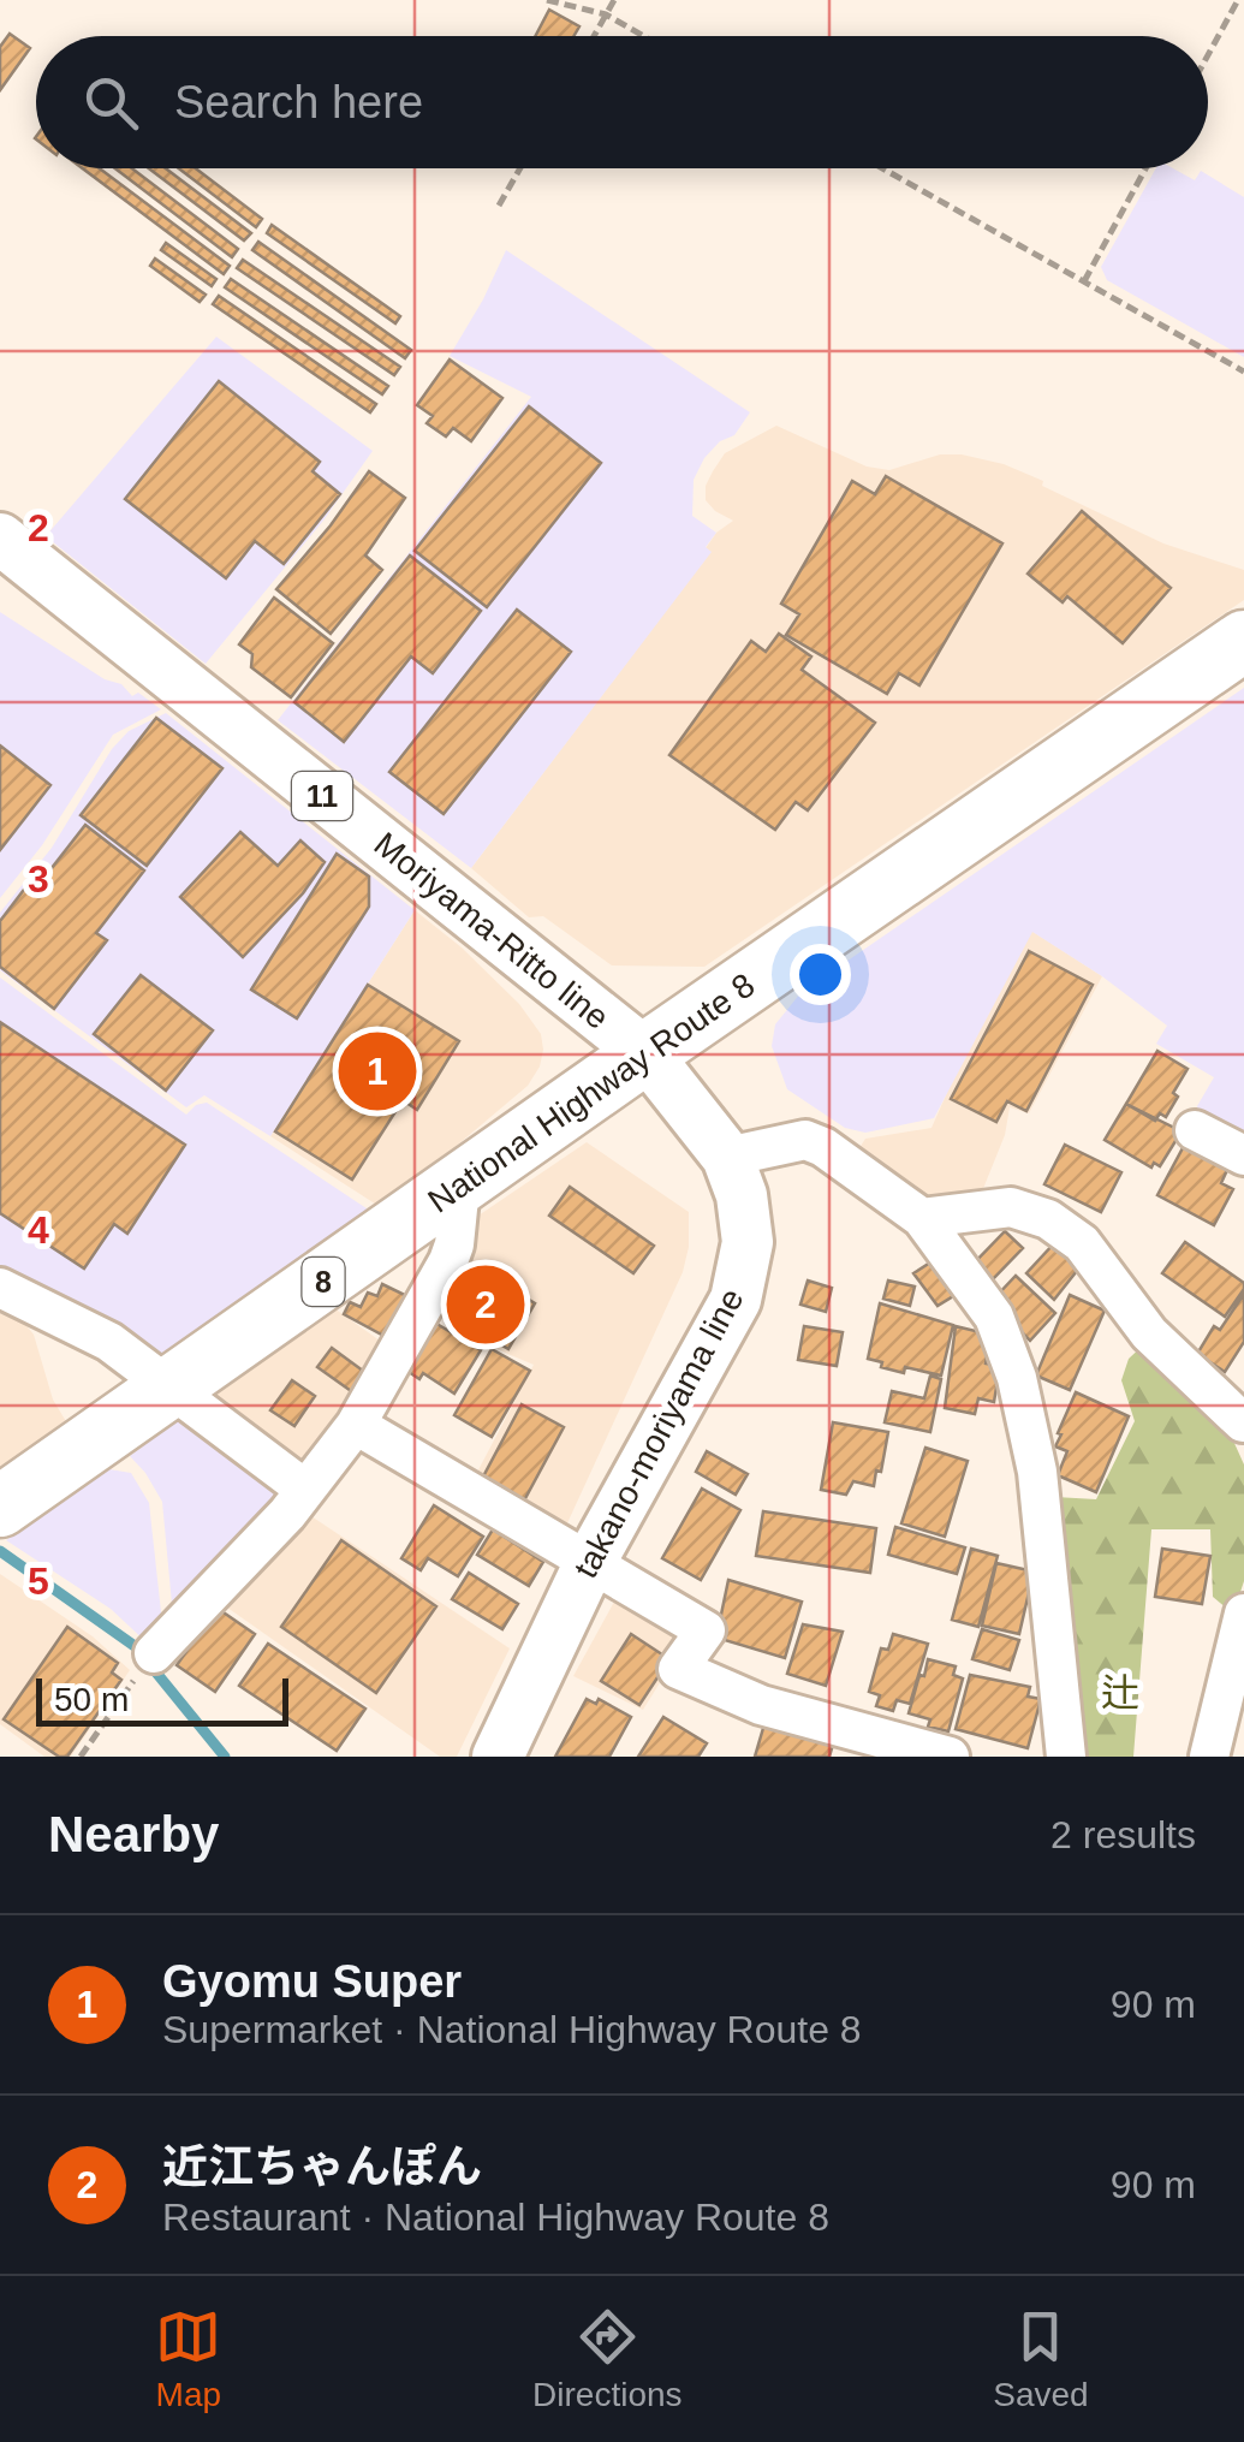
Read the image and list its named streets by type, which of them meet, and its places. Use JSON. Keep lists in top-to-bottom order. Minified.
{"streets":{"highway":["National Highway Route 8","8"],"main road":["11","Moriyama-Ritto line","takano-moriyama line"]},"crossings":[["Moriyama-Ritto line","National Highway Route 8"],["Moriyama-Ritto line","takano-moriyama line"],["National Highway Route 8","takano-moriyama line"]],"districts":["辻"],"scale_bar":"50 m","page":{"search":"Search here","pins":["1","2"],"scale":"50 m","heading":["Nearby","2 results"],"list":[{"mark":"1","name":"Gyomu Super","note":"Supermarket · National Highway Route 8","value":"90 m"},{"mark":"2","name":"近江ちゃんぽん","note":"Restaurant · National Highway Route 8","value":"90 m"}],"nav":["Map","Directions","Saved"]},"grid":{"rows":["2","3","4","5"]}}
